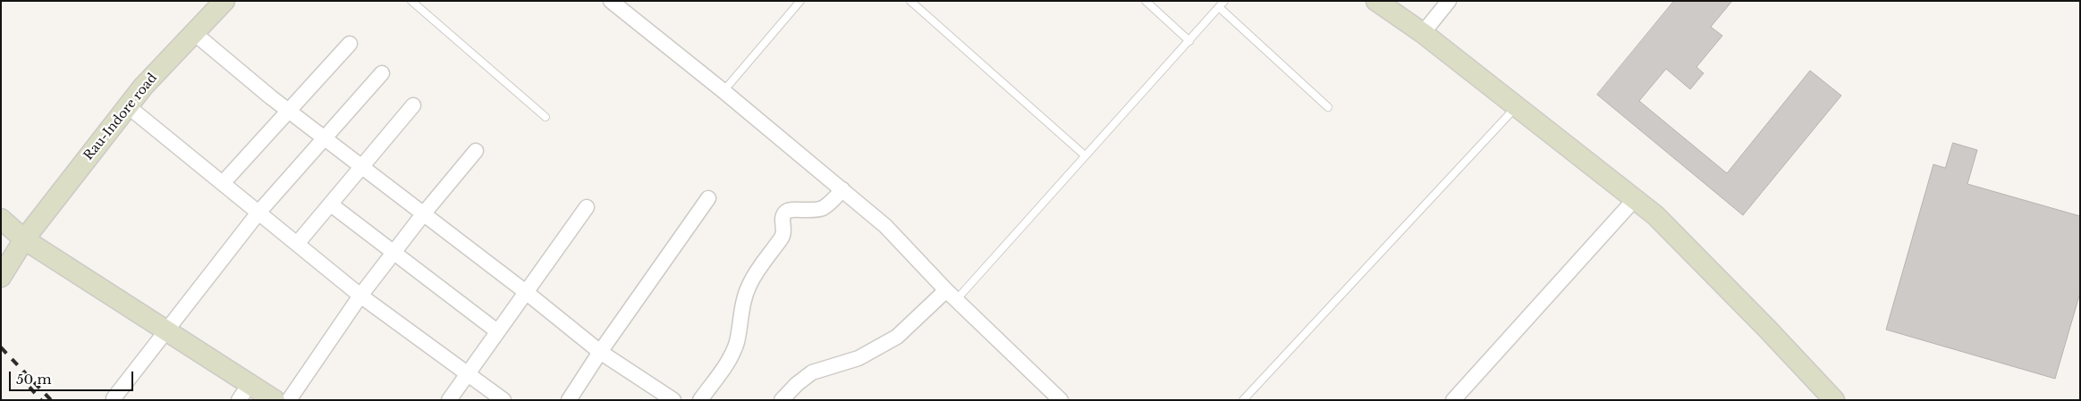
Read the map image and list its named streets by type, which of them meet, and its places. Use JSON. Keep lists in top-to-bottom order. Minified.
{"streets":{"street":["Rau-Indore road"]},"scale_bar":"50 m"}
